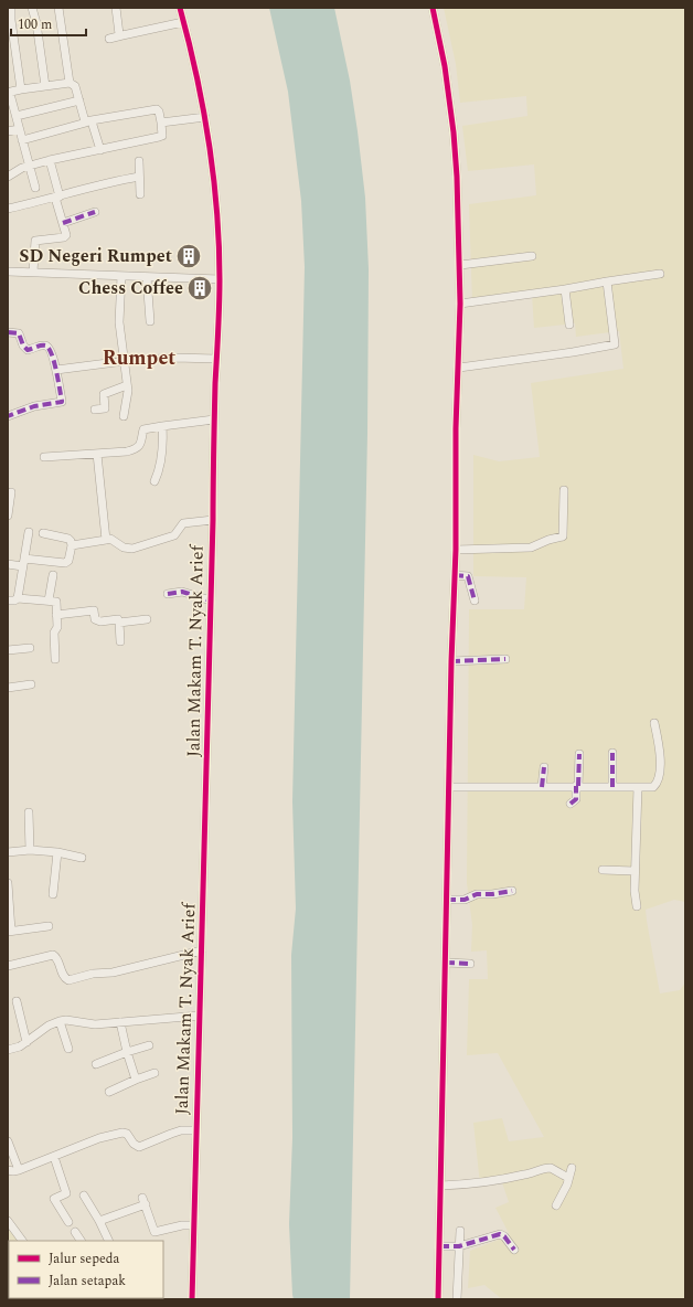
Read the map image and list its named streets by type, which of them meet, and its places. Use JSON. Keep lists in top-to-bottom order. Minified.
{"streets":{"street":["Jalan Makam T. Nyak Arief"]},"districts":["Rumpet"],"places":{"building":["SD Negeri Rumpet","Chess Coffee"]},"legend":["Jalur sepeda","Jalan setapak"],"scale_bar":"100 m"}
